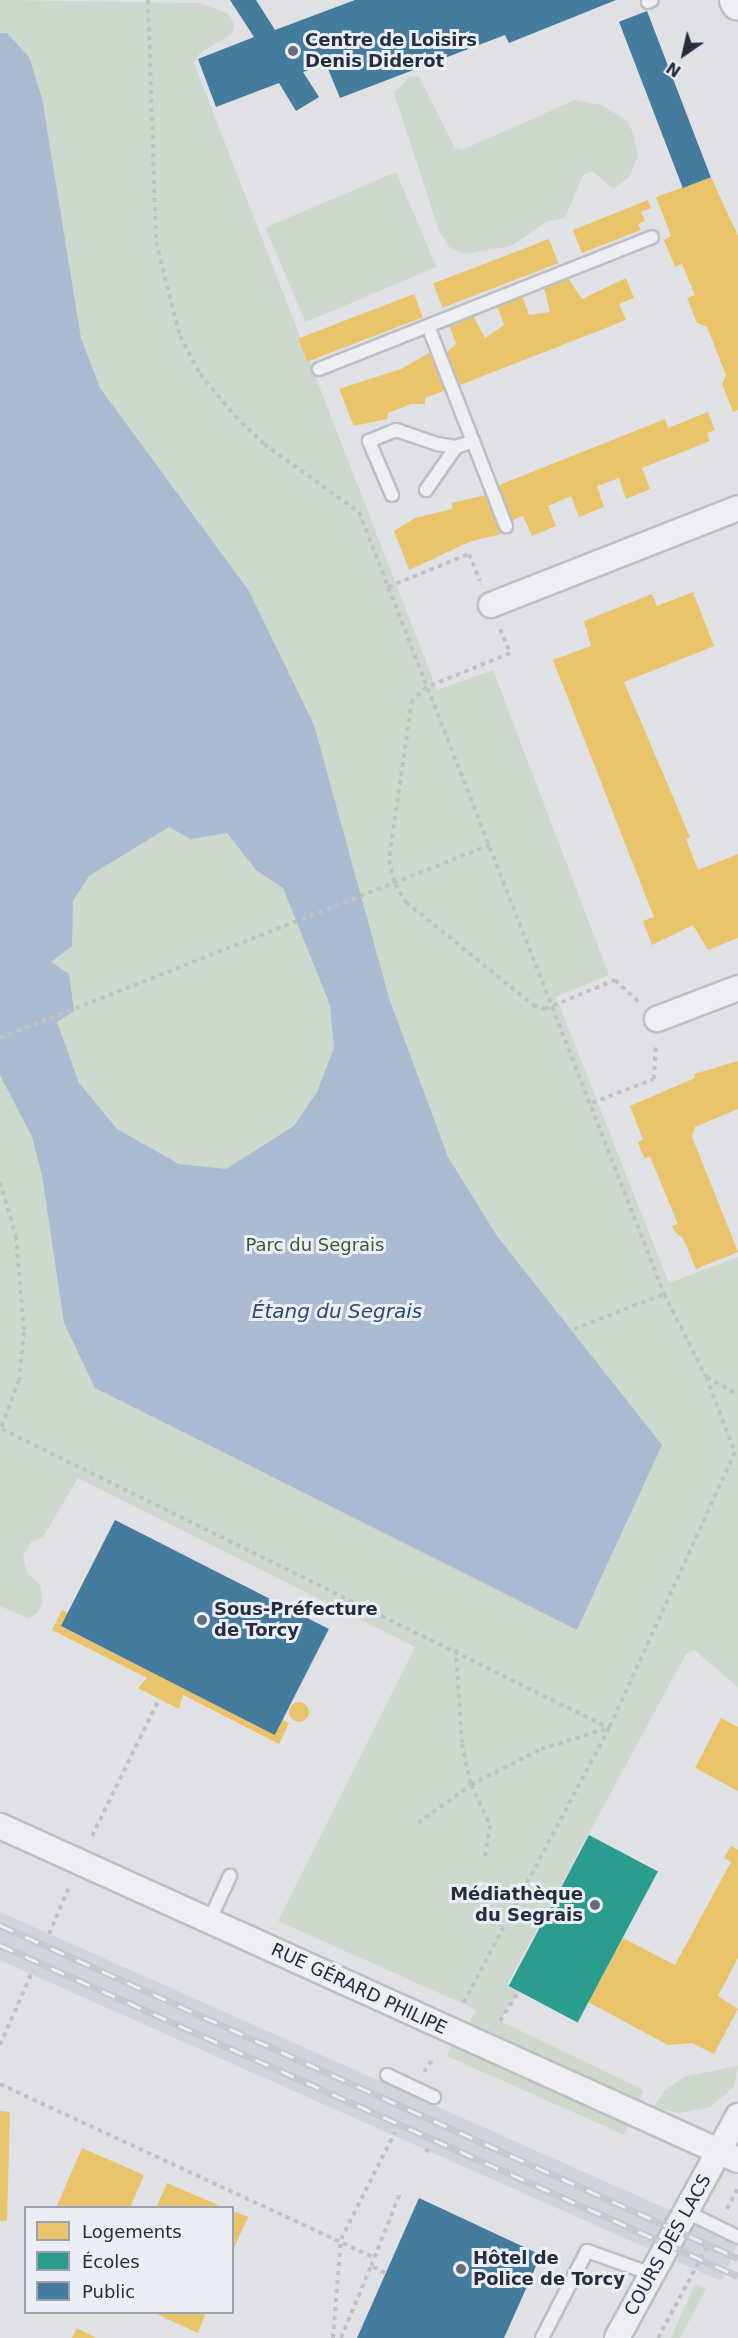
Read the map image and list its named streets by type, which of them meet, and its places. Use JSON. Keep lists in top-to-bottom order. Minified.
{"streets":{"street":["RUE GÉRARD PHILIPE","COURS DES LACS"]},"crossings":[["RUE GÉRARD PHILIPE","COURS DES LACS"]],"water":["Étang du Segrais"],"parks":["Parc du Segrais"],"places":["Centre de Loisirs Denis Diderot","Sous-Préfecture de Torcy","Médiathèque du Segrais","Hôtel de Police de Torcy"],"legend":["Logements","Écoles","Public"],"north":"bottom left"}
